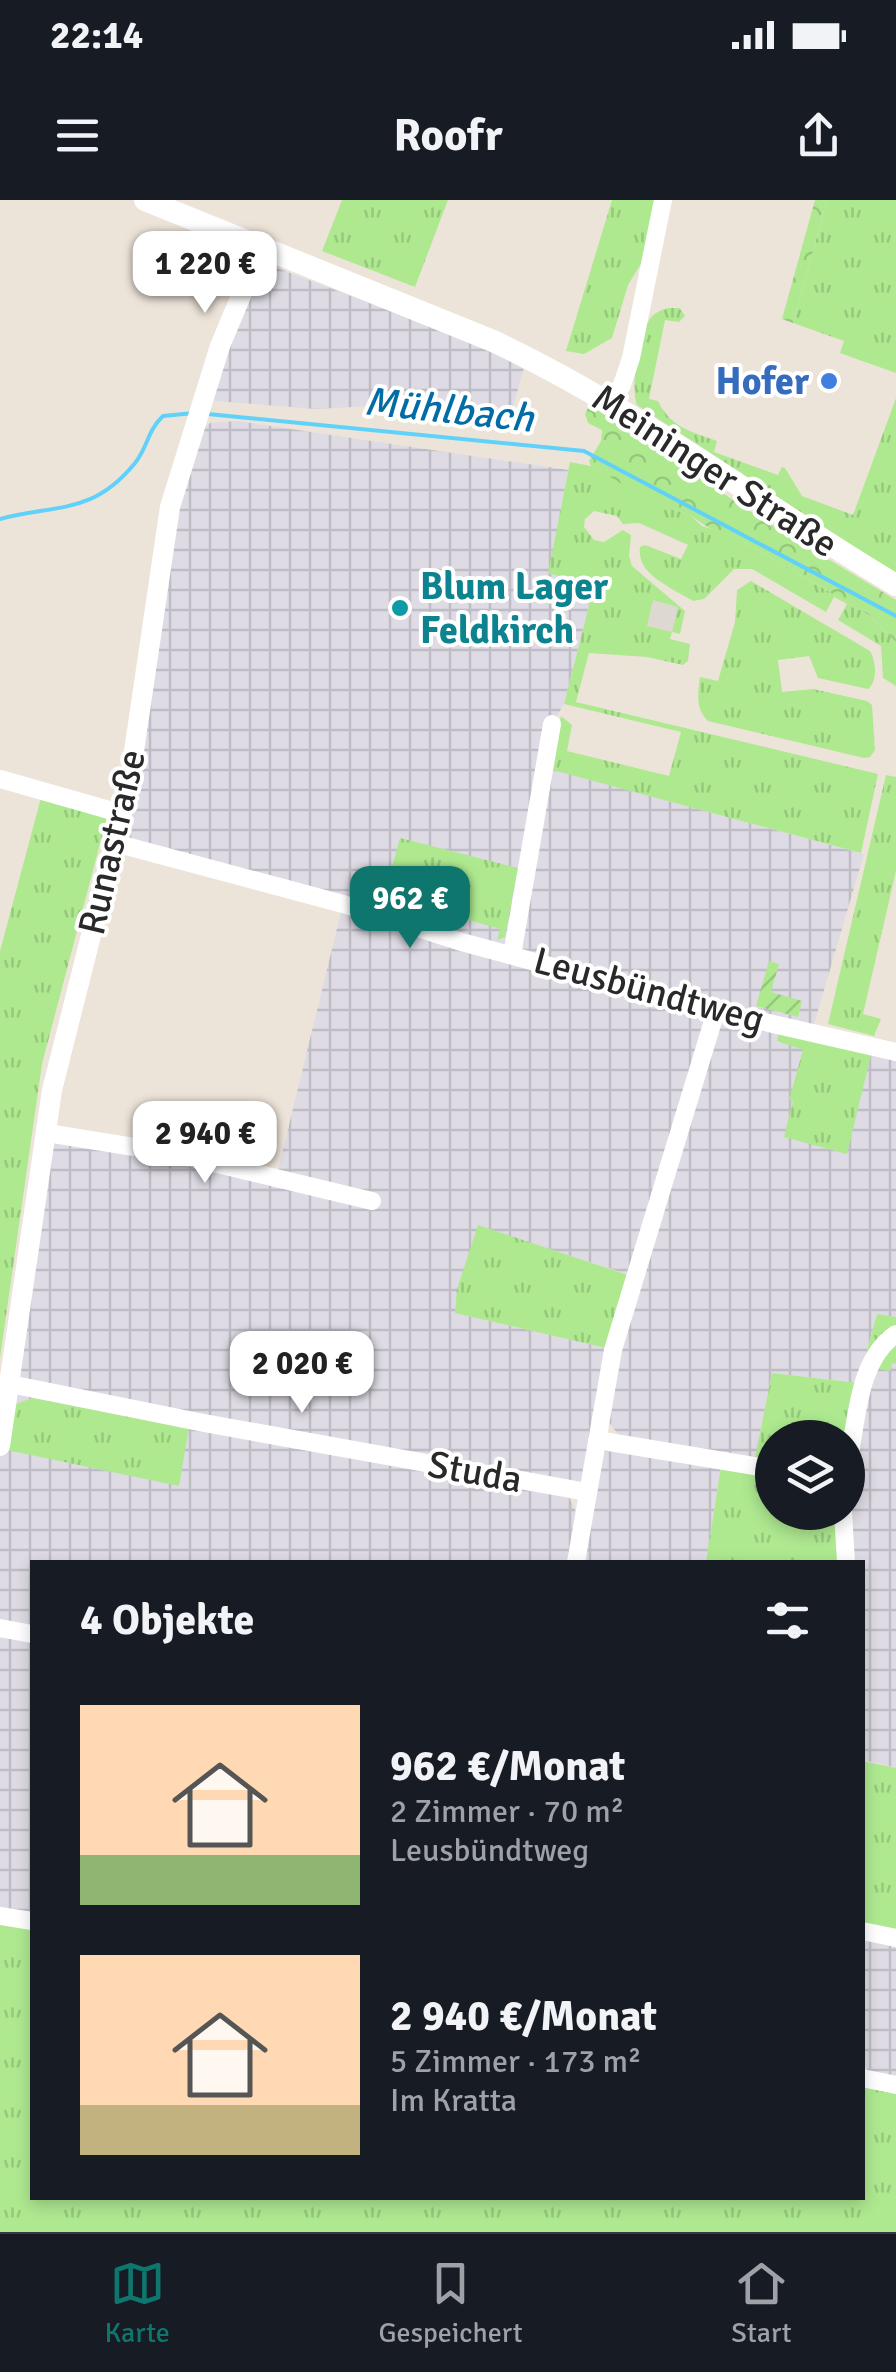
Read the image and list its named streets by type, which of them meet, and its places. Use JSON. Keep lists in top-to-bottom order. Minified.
{"streets":{"main road":["Meininger Straße"],"street":["Runastraße","Leusbündtweg","Studa"]},"crossings":[["Meininger Straße","Runastraße"],["Runastraße","Leusbündtweg"],["Runastraße","Studa"]],"water":["Mühlbach"],"places":["Hofer","Blum Lager Feldkirch"],"page":{"status":"22:14","header":"Roofr","price":["1 220 €","962 €","2 940 €","2 020 €"],"heading":"4 Objekte","list":[{"name":"962 €/Monat","note":"2 Zimmer · 70 m² · Leusbündtweg"},{"name":"2 940 €/Monat","note":"5 Zimmer · 173 m² · Im Kratta"}],"tabs":["Karte","Gespeichert","Start"]}}
